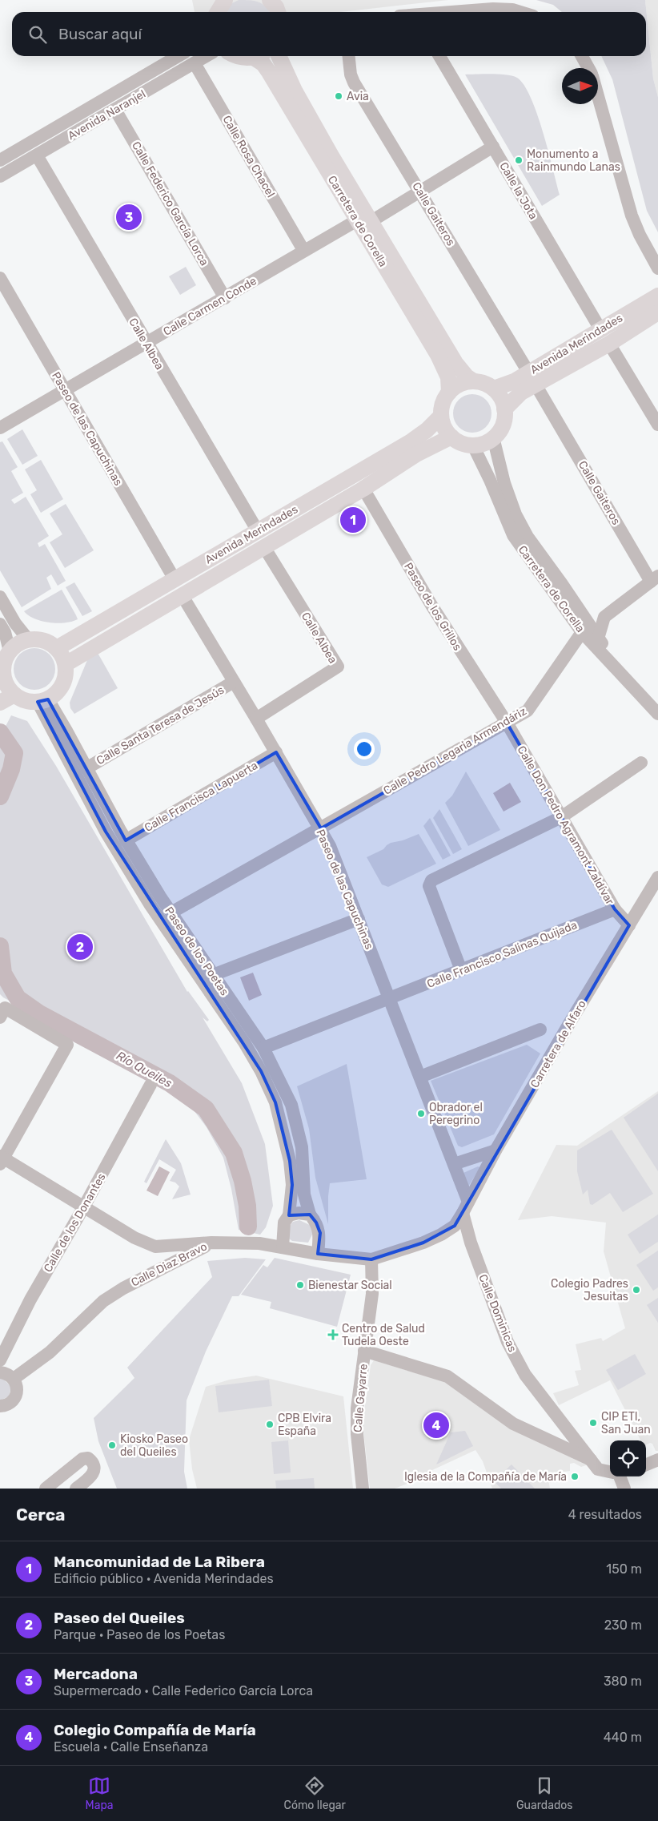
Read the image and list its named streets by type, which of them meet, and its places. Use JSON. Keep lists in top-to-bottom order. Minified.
{"streets":{"main road":["Carretera de Corella","Avenida Merindades"],"street":["Avenida Naranjel","Calle Rosa Chacel","Calle la Jota","Calle Federico García Lorca","Calle Gaiteros","Calle Carmen Conde","Calle Albea","Paseo de las Capuchinas","Paseo de los Grillos","Calle Santa Teresa de Jesús","Calle Pedro Legaria Armendáriz","Calle Francisca Lapuerta","Calle Don Pedro Agramont Zaldívar","Paseo de los Poetas","Calle Francisco Salinas Quijada","Carretera de Alfaro","Calle de los Donantes","Calle Diaz Bravo","Calle Dominicas","Calle Gayarre"]},"crossings":[["Avenida Naranjel","Calle Rosa Chacel"],["Avenida Naranjel","Calle Federico García Lorca"],["Avenida Naranjel","Calle Albea"],["Calle Rosa Chacel","Calle Carmen Conde"],["Calle la Jota","Calle Carmen Conde"],["Calle la Jota","Avenida Merindades"],["Calle Federico García Lorca","Calle Carmen Conde"],["Calle Gaiteros","Calle Carmen Conde"],["Calle Gaiteros","Avenida Merindades"],["Carretera de Corella","Calle Carmen Conde"],["Carretera de Corella","Avenida Merindades"],["Carretera de Corella","Calle Pedro Legaria Armendáriz"],["Calle Carmen Conde","Calle Albea"],["Calle Carmen Conde","Paseo de las Capuchinas"],["Calle Albea","Avenida Merindades"],["Calle Albea","Paseo de las Capuchinas"],["Avenida Merindades","Paseo de las Capuchinas"],["Avenida Merindades","Paseo de los Grillos"],["Avenida Merindades","Paseo de los Poetas"],["Paseo de las Capuchinas","Calle Santa Teresa de Jesús"],["Paseo de las Capuchinas","Calle Pedro Legaria Armendáriz"],["Paseo de las Capuchinas","Calle Francisca Lapuerta"],["Paseo de las Capuchinas","Calle Francisco Salinas Quijada"],["Paseo de las Capuchinas","Carretera de Alfaro"],["Paseo de las Capuchinas","Calle Diaz Bravo"],["Paseo de las Capuchinas","Calle Dominicas"],["Paseo de los Grillos","Calle Pedro Legaria Armendáriz"],["Paseo de los Grillos","Calle Don Pedro Agramont Zaldívar"],["Calle Santa Teresa de Jesús","Paseo de los Poetas"],["Calle Pedro Legaria Armendáriz","Calle Don Pedro Agramont Zaldívar"],["Calle Pedro Legaria Armendáriz","Paseo de los Poetas"],["Calle Francisca Lapuerta","Paseo de los Poetas"],["Calle Don Pedro Agramont Zaldívar","Calle Francisco Salinas Quijada"],["Calle Don Pedro Agramont Zaldívar","Carretera de Alfaro"],["Paseo de los Poetas","Calle Francisco Salinas Quijada"],["Paseo de los Poetas","Calle Diaz Bravo"],["Carretera de Alfaro","Calle Diaz Bravo"],["Carretera de Alfaro","Calle Dominicas"],["Calle Diaz Bravo","Calle Dominicas"],["Calle Diaz Bravo","Calle Gayarre"]],"water":["Río Queiles"],"places":{"other":["Avia","Monumento a Rainmundo Lanas","Obrador el Peregrino","Bienestar Social","Colegio Padres Jesuitas","CIP ETI, San Juan","CPB Elvira España","Kiosko Paseo del Queiles","Iglesia de la Compañía de María"],"health":["Centro de Salud Tudela Oeste"]},"north":"right","page":{"search":"Buscar aquí","pins":["3","1","2","4"],"heading":["Cerca","4 resultados"],"list":[{"mark":"1","name":"Mancomunidad de La Ribera","note":"Edificio público · Avenida Merindades","value":"150 m"},{"mark":"2","name":"Paseo del Queiles","note":"Parque · Paseo de los Poetas","value":"230 m"},{"mark":"3","name":"Mercadona","note":"Supermercado · Calle Federico García Lorca","value":"380 m"},{"mark":"4","name":"Colegio Compañía de María","note":"Escuela · Calle Enseñanza","value":"440 m"}],"nav":["Mapa","Cómo llegar","Guardados"]}}
